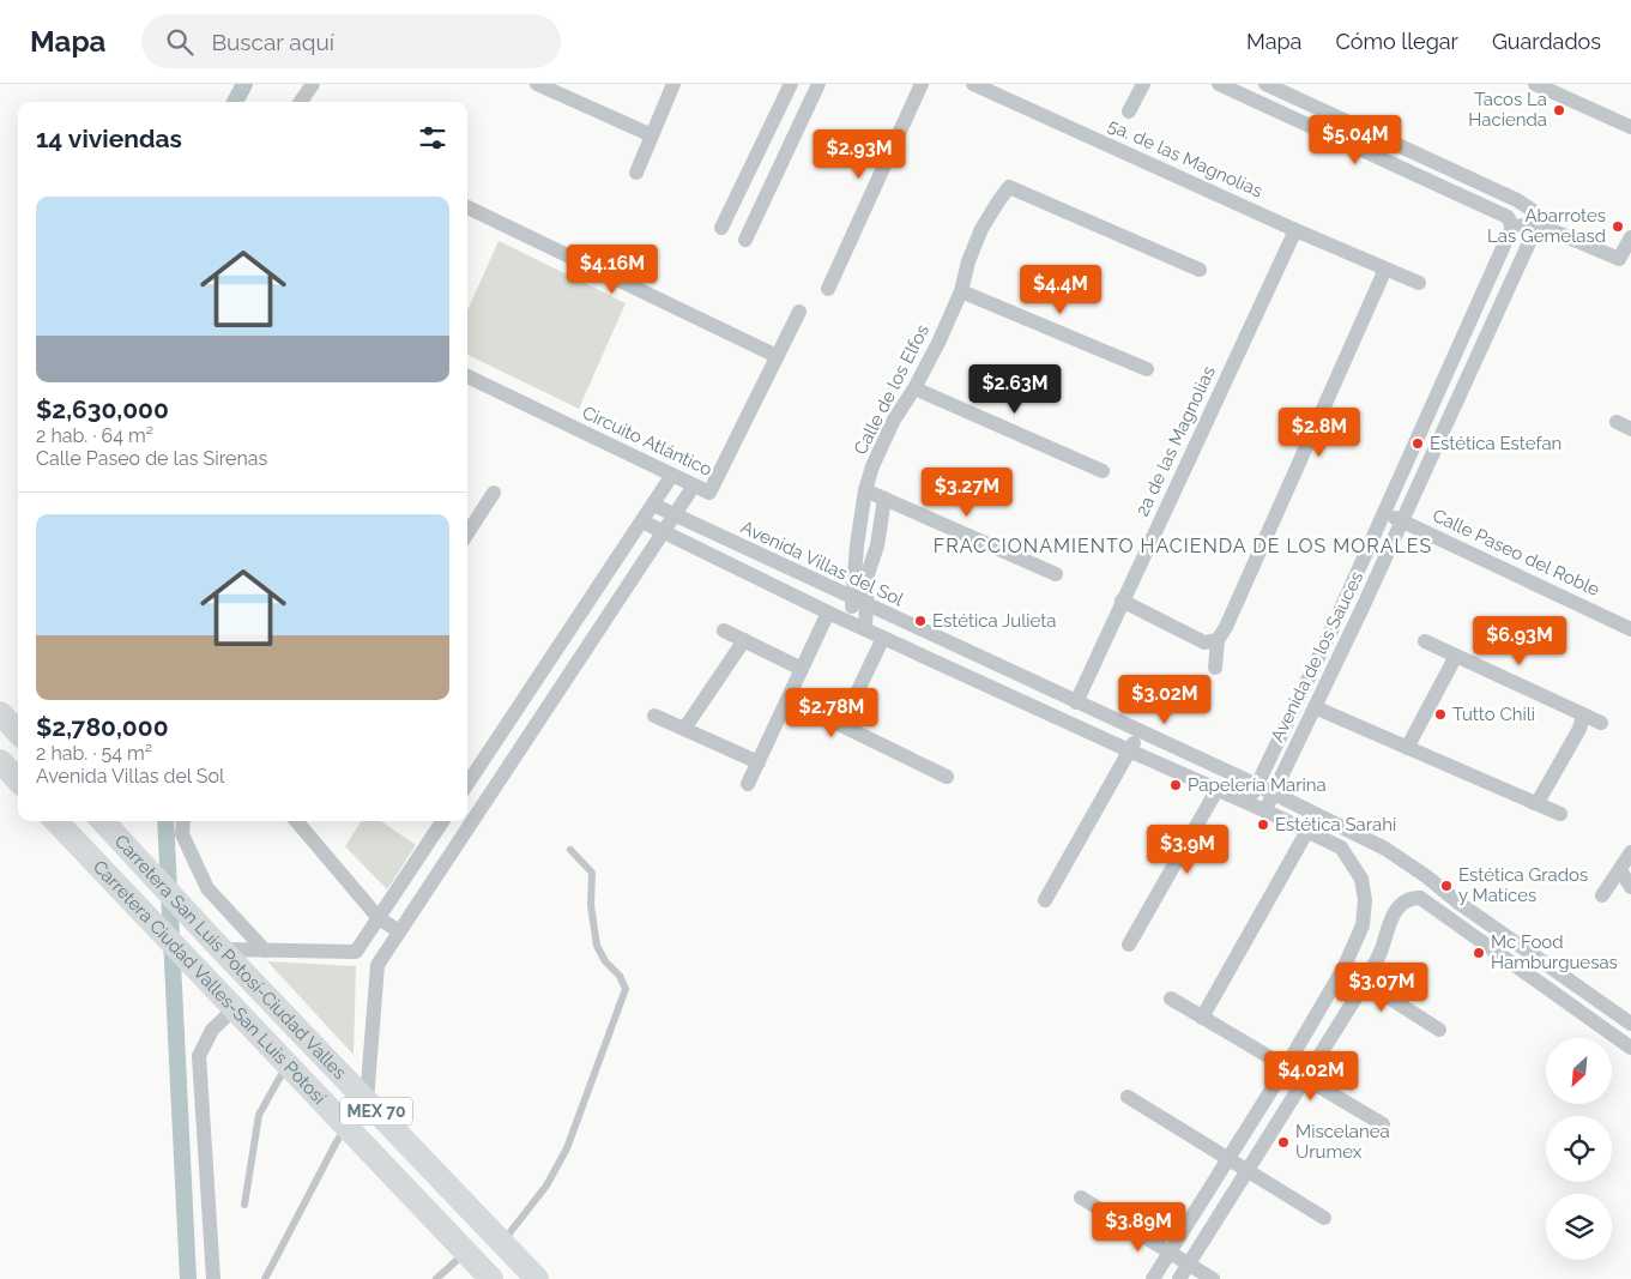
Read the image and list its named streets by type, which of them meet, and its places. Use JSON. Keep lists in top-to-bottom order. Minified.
{"streets":{"main road":["Carretera San Luis Potosí-Ciudad Valles","Carretera Ciudad Valles-San Luis Potosí","MEX 70"],"street":["5a. de las Magnolias","Calle de los Elfos","Circuito Atlántico","2a de las Magnolias","Calle Paseo del Roble","Avenida Villas del Sol","Avenida de los Sauces"]},"crossings":[["5a. de las Magnolias","2a de las Magnolias"],["Calle de los Elfos","Avenida Villas del Sol"],["2a de las Magnolias","Avenida Villas del Sol"],["Calle Paseo del Roble","Avenida de los Sauces"],["Avenida Villas del Sol","Avenida de los Sauces"]],"districts":["FRACCIONAMIENTO HACIENDA DE LOS MORALES"],"places":["Tacos La Hacienda","Abarrotes Las Gemelasd","Estética Estefan","Estética Julieta","Tutto Chili","Papelería Marina","Estética Sarahi","Estética Grados y Matíces","Mc Food Hamburguesas","Miscelanea Urumex"],"north":"bottom left","page":{"header":"Mapa","search":"Buscar aquí","nav":["Mapa","Cómo llegar","Guardados"],"heading":"14 viviendas","price":["$5.04M","$2.93M","$4.16M","$4.4M","$2.63M","$2.8M","$3.27M","$6.93M","$3.02M","$2.78M","$3.9M","$3.07M","$4.02M","$3.89M"],"list":[{"name":"$2,630,000","note":"2 hab. · 64 m² · Calle Paseo de las Sirenas"},{"name":"$2,780,000","note":"2 hab. · 54 m² · Avenida Villas del Sol"}]}}
